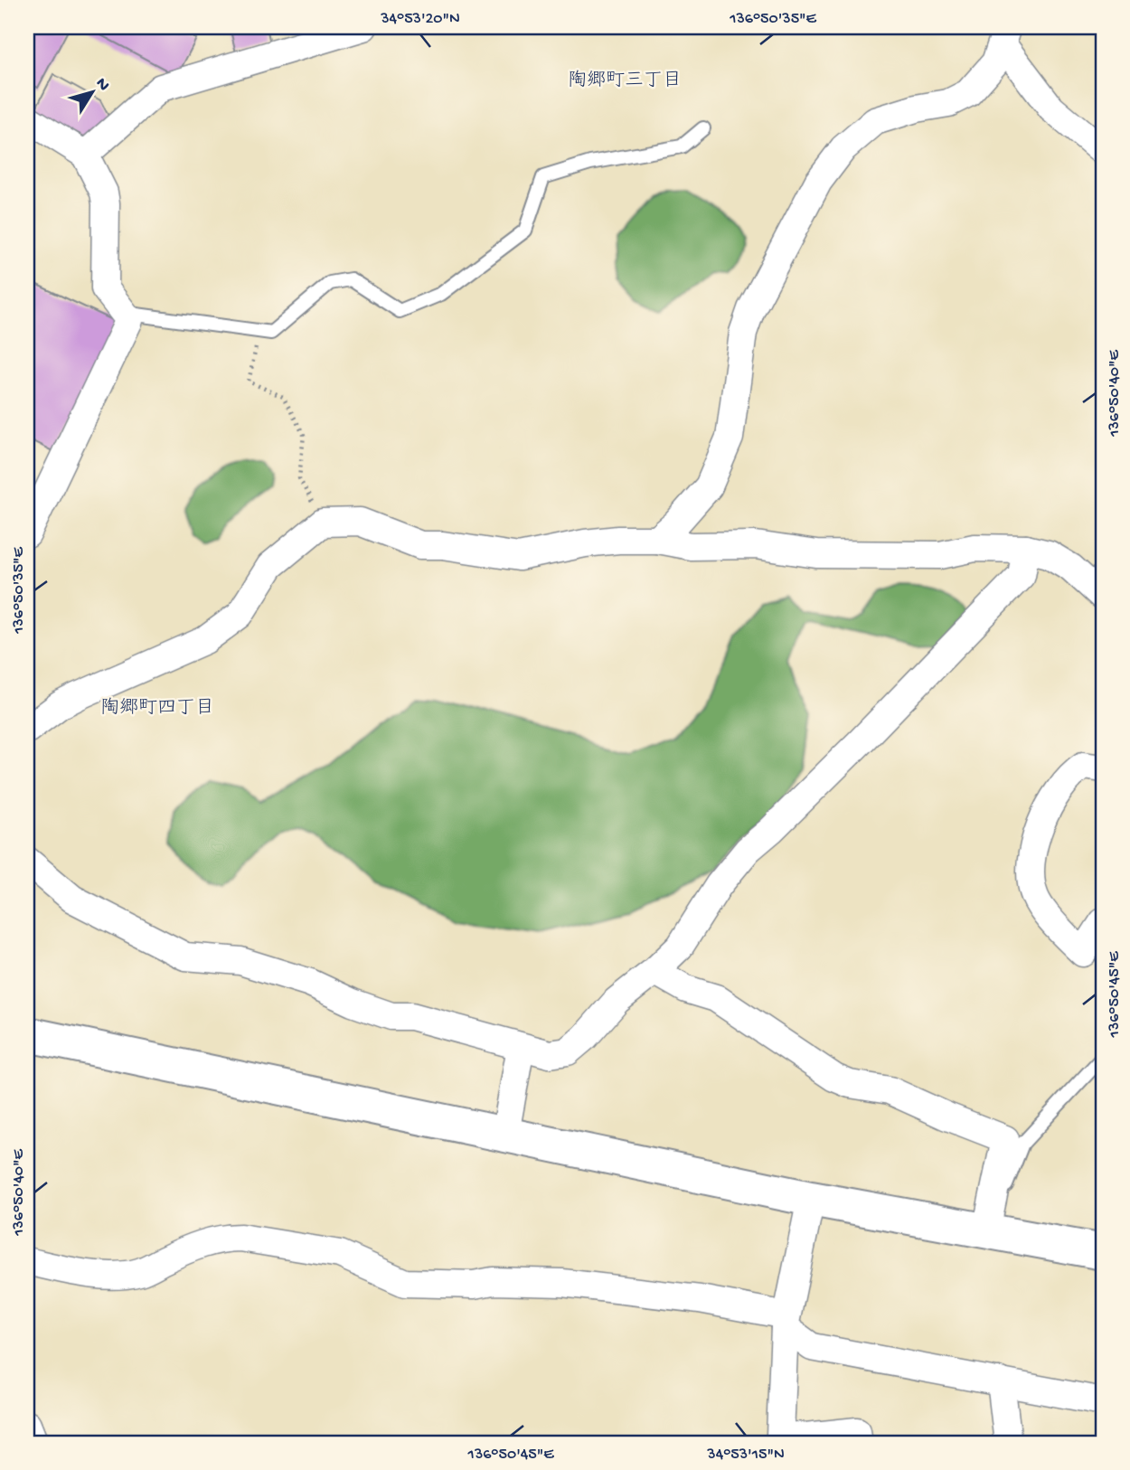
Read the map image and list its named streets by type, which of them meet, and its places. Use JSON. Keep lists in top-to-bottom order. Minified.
{"districts":["陶郷町三丁目","陶郷町四丁目"],"north":"top right","coordinates":["34°53'20\"N","136°50'35\"E","136°50'40\"E","136°50'45\"E","34°53'15\"N"]}
